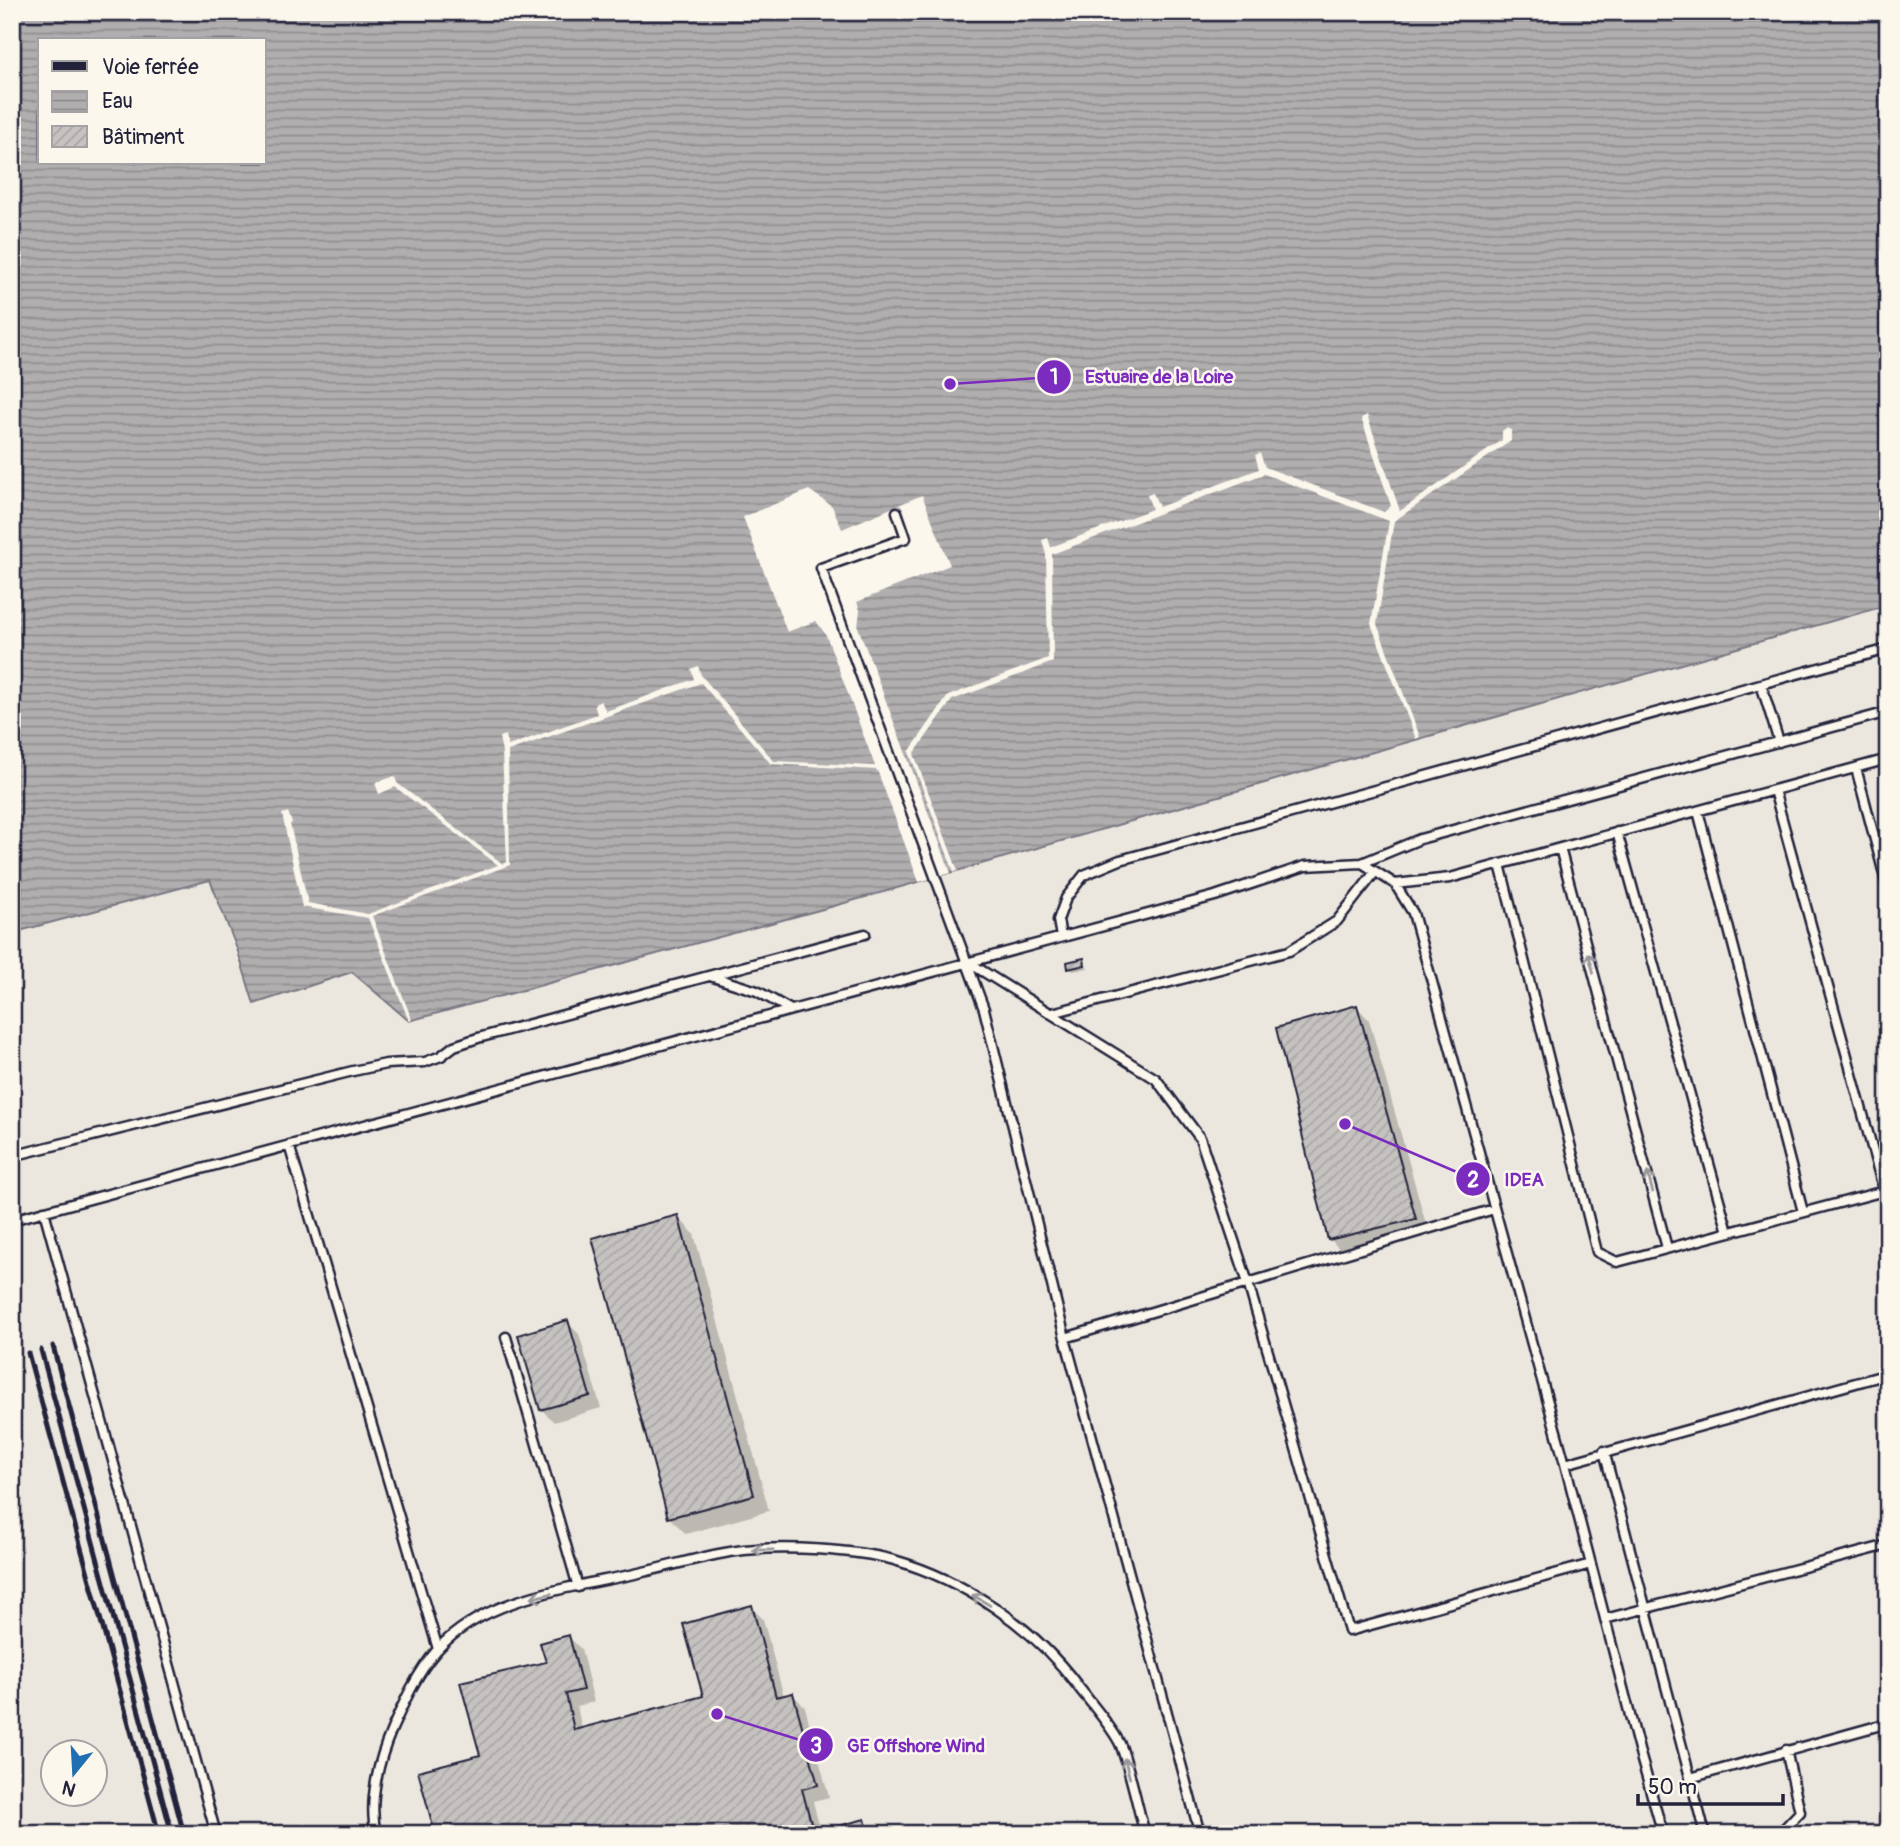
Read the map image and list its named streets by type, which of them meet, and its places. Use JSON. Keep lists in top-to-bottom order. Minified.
{"places":["Estuaire de la Loire","IDEA","GE Offshore Wind"],"legend":["Voie ferrée","Eau","Bâtiment"],"scale_bar":"50 m","north":"bottom"}
